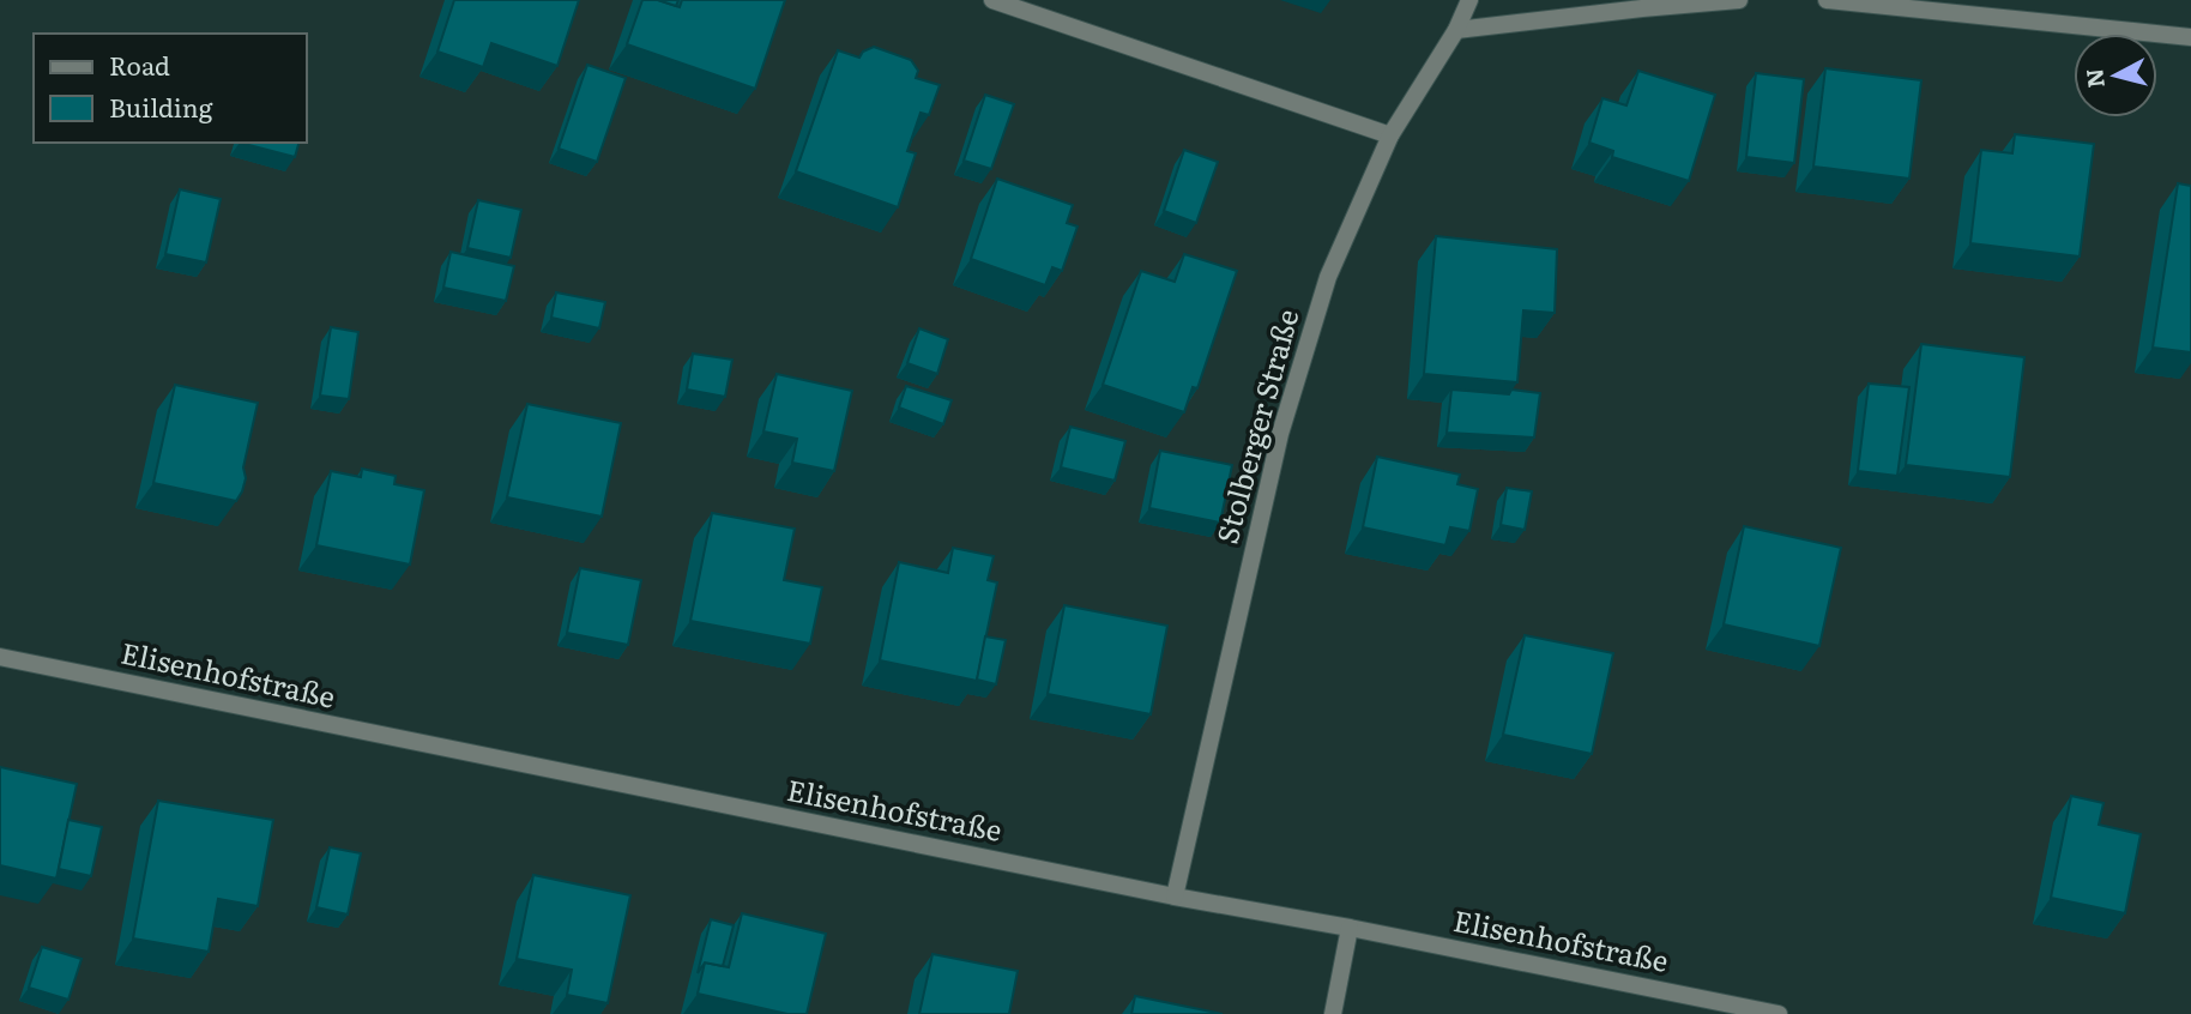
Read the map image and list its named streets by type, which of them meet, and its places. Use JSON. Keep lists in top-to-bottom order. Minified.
{"streets":{"street":["Stolberger Straße","Elisenhofstraße"]},"crossings":[["Stolberger Straße","Elisenhofstraße"]],"legend":["Road","Building"],"north":"left"}
